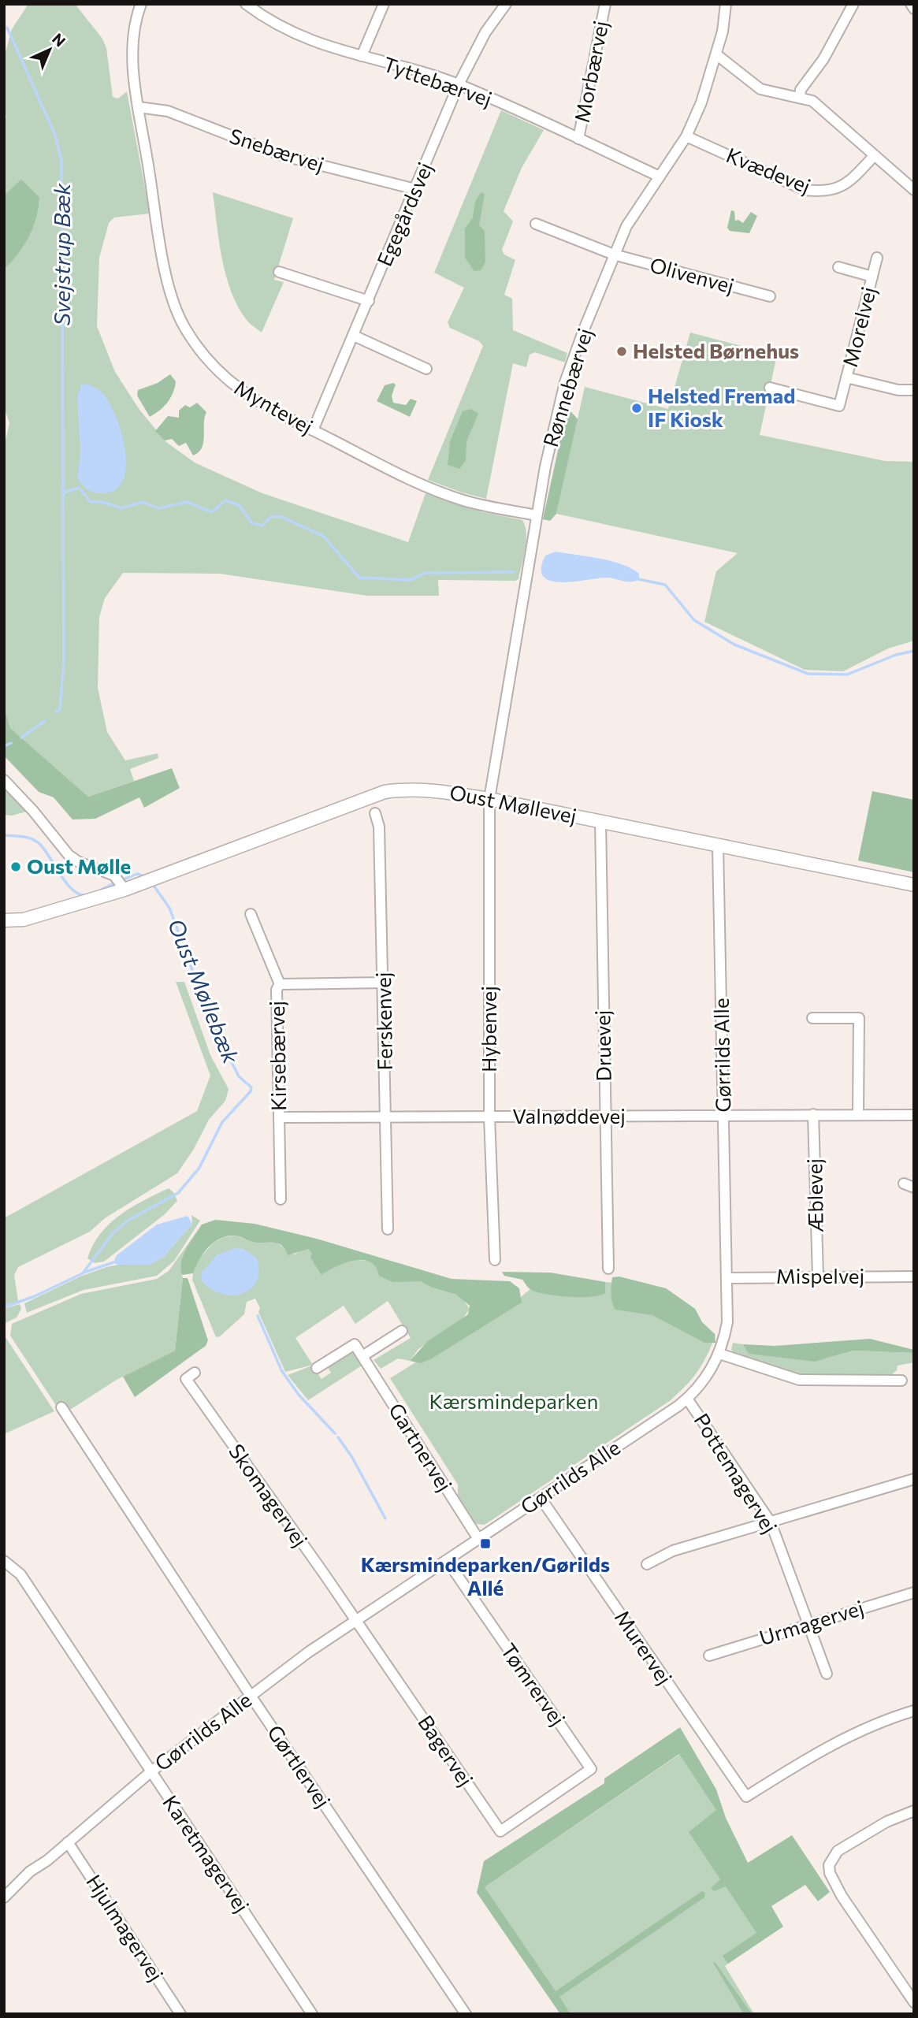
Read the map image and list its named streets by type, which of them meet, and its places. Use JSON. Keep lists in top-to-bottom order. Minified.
{"streets":{"street":["Morbærvej","Tyttebærvej","Snebærvej","Kvædevej","Egegårdsvej","Olivenvej","Morelvej","Rønnebærvej","Myntevej","Oust Møllevej","Ferskenvej","Hybenvej","Druevej","Gørrilds Alle","Kirsebærvej","Valnøddevej","Æblevej","Mispelvej","Gartnervej","Pottemagervej","Skomagervej","Urmagervej","Murervej","Tømrervej","Bagervej","Gørtlervej","Karetmagervej","Hjulmagervej"]},"crossings":[["Morbærvej","Tyttebærvej"],["Tyttebærvej","Egegårdsvej"],["Tyttebærvej","Rønnebærvej"],["Snebærvej","Egegårdsvej"],["Snebærvej","Myntevej"],["Kvædevej","Rønnebærvej"],["Egegårdsvej","Myntevej"],["Olivenvej","Rønnebærvej"],["Rønnebærvej","Myntevej"],["Rønnebærvej","Oust Møllevej"],["Rønnebærvej","Hybenvej"],["Oust Møllevej","Hybenvej"],["Oust Møllevej","Druevej"],["Oust Møllevej","Gørrilds Alle"],["Ferskenvej","Kirsebærvej"],["Ferskenvej","Valnøddevej"],["Hybenvej","Valnøddevej"],["Druevej","Valnøddevej"],["Gørrilds Alle","Valnøddevej"],["Gørrilds Alle","Mispelvej"],["Gørrilds Alle","Gartnervej"],["Gørrilds Alle","Pottemagervej"],["Gørrilds Alle","Skomagervej"],["Gørrilds Alle","Murervej"],["Gørrilds Alle","Tømrervej"],["Gørrilds Alle","Bagervej"],["Gørrilds Alle","Gørtlervej"],["Gørrilds Alle","Karetmagervej"],["Gørrilds Alle","Hjulmagervej"],["Kirsebærvej","Valnøddevej"],["Valnøddevej","Æblevej"],["Æblevej","Mispelvej"],["Pottemagervej","Urmagervej"],["Skomagervej","Bagervej"],["Tømrervej","Bagervej"]],"water":["Svejstrup Bæk","Oust Møllebæk"],"parks":["Kærsmindeparken"],"places":{"other":["Helsted Børnehus","Helsted Fremad IF Kiosk","Oust Mølle"],"transit":["Kærsmindeparken/Gørilds Allé"]},"north":"top right"}
